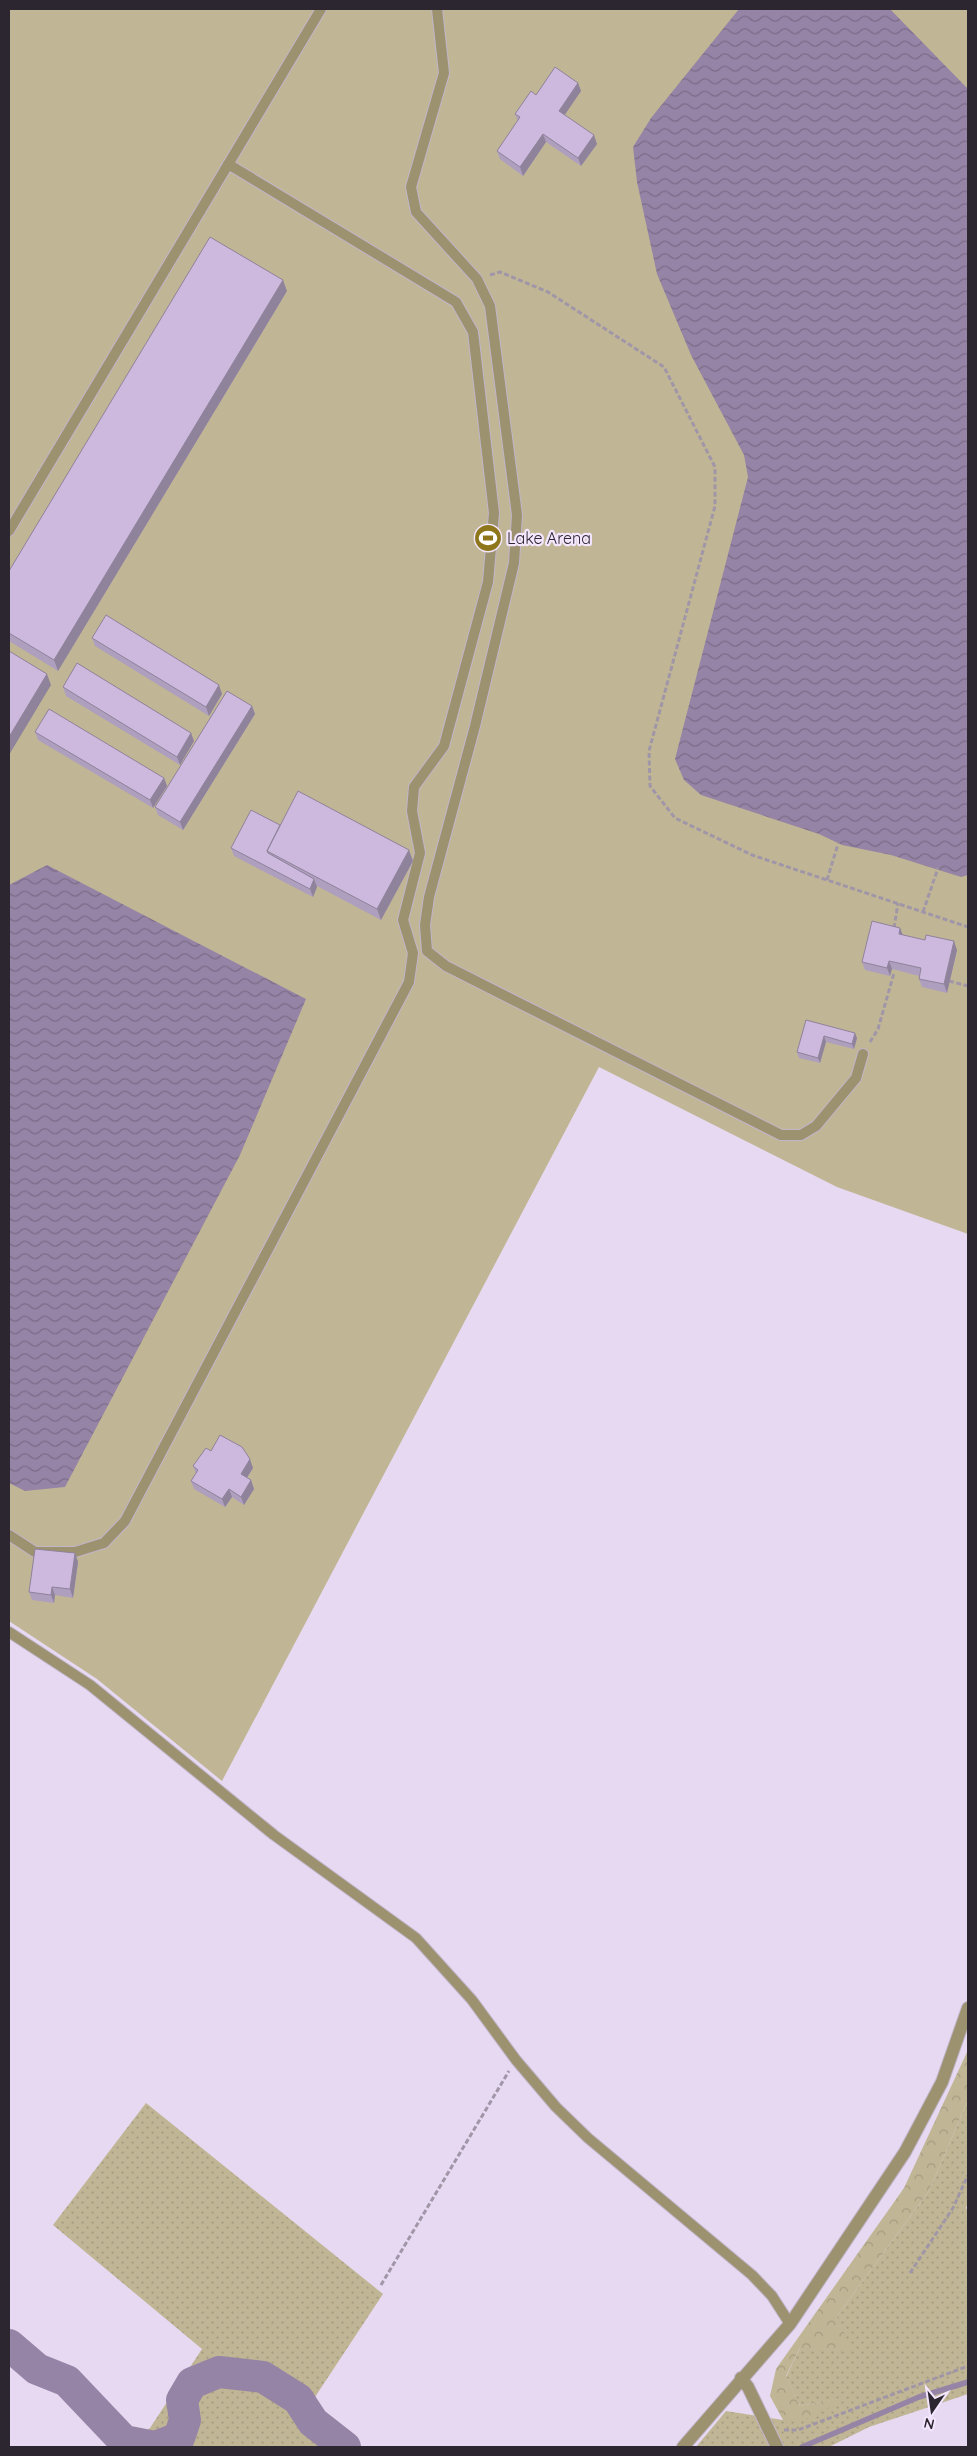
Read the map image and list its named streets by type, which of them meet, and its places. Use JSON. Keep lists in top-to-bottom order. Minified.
{"places":{"sports":["Lake Arena"]},"north":"bottom"}
